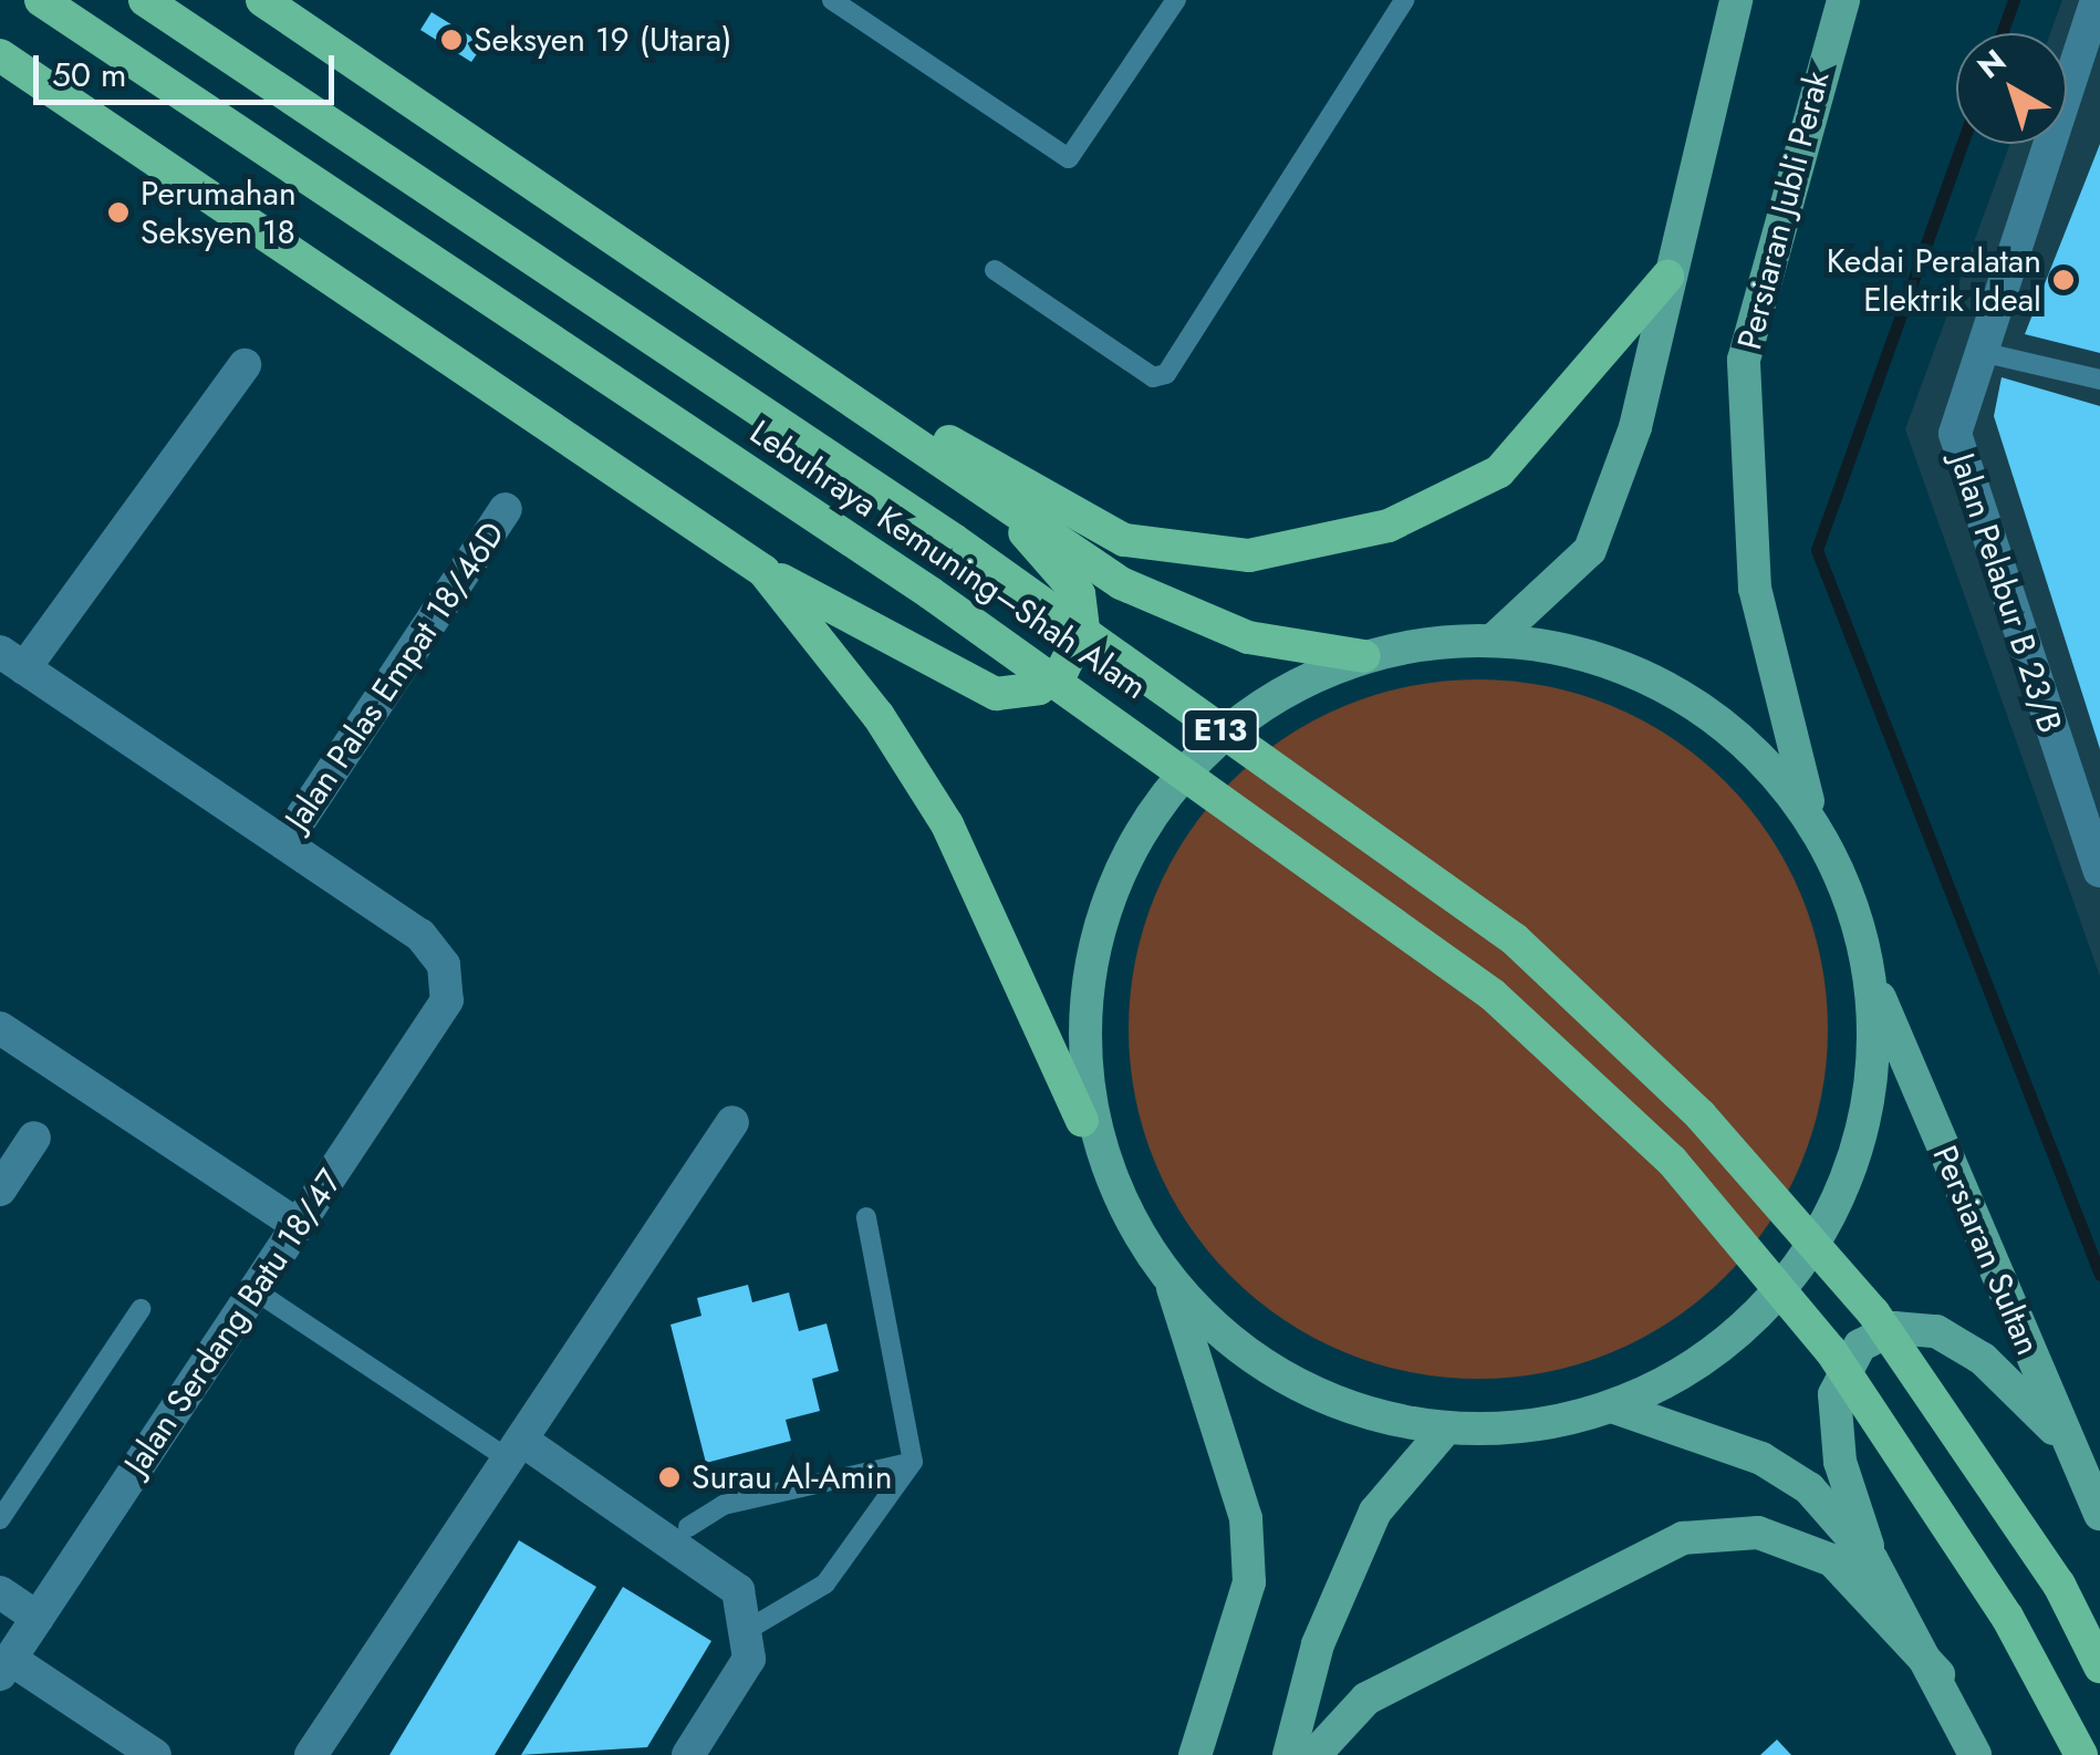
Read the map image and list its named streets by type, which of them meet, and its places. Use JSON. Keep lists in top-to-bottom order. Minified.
{"streets":{"highway":["Lebuhraya Kemuning–Shah Alam","E13"],"main road":["Persiaran Jubli Perak","Persiaran Sultan"],"street":["Jalan Pelabur B 23/B","Jalan Palas Empat 18/46D","Jalan Serdang Batu 18/47"]},"crossings":[["Jalan Palas Empat 18/46D","Jalan Serdang Batu 18/47"]],"places":["Seksyen 19 (Utara)","Perumahan Seksyen 18","Kedai Peralatan Elektrik Ideal","Surau Al-Amin"],"scale_bar":"50 m","north":"top left"}
